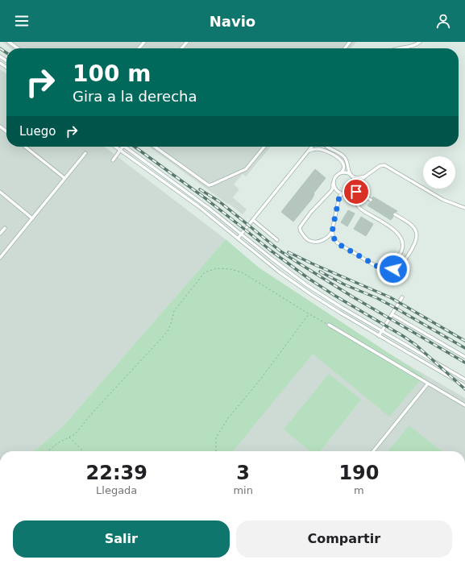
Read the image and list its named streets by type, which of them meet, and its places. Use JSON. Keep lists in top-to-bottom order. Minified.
{"page":{"header":"Navio","turn":["100 m","Gira a la derecha"],"then":"Luego","eta":["22:39","Llegada","3","min","190","m"],"buttons":["Salir","Compartir"]}}
